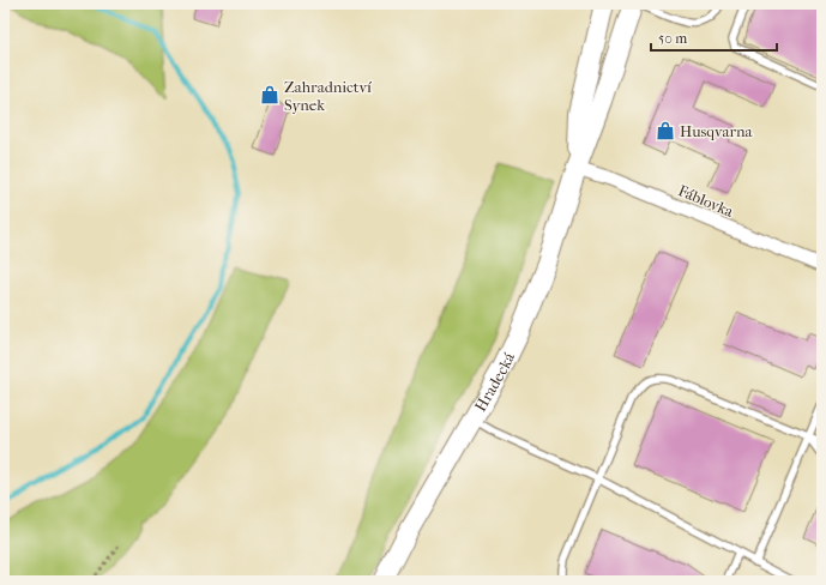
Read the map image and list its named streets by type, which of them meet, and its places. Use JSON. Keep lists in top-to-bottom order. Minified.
{"streets":{"main road":["Hradecká"],"street":["Fáblovka"]},"crossings":[["Fáblovka","Hradecká"]],"places":{"shop":["Zahradnictví Synek","Husqvarna"]},"scale_bar":"50 m"}
